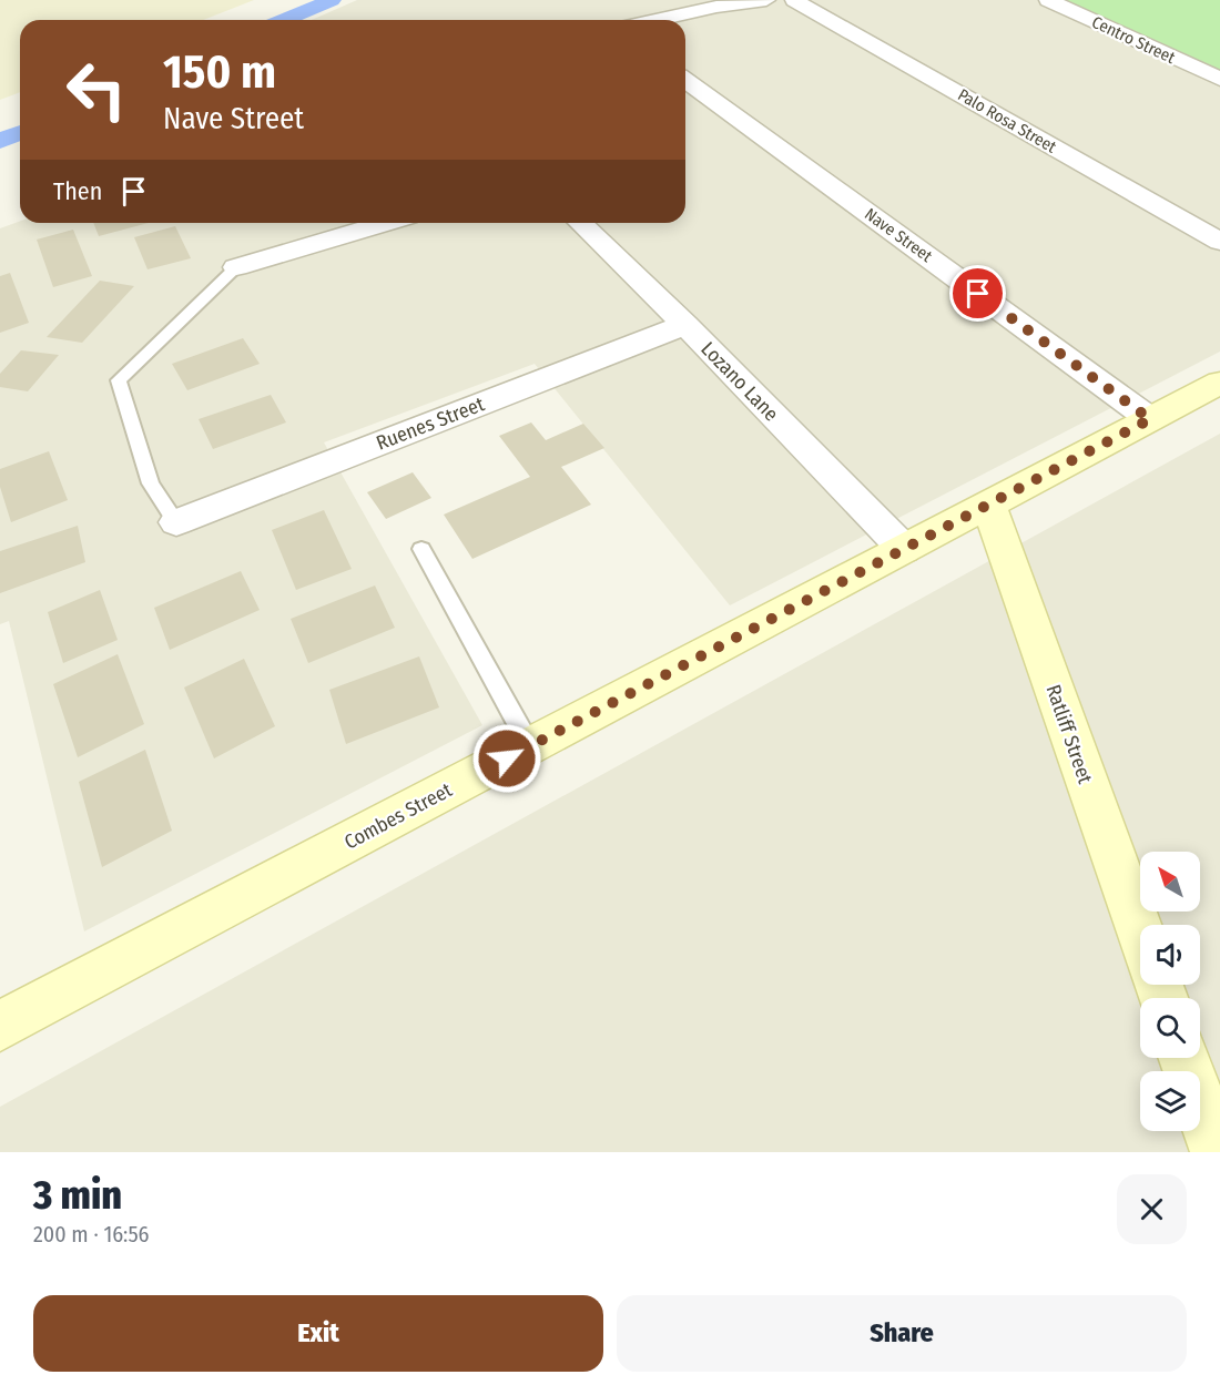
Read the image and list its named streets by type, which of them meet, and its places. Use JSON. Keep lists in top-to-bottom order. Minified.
{"streets":{"street":["Centro Street","Palo Rosa Street","Nave Street","Lozano Lane","Ruenes Street","Ratliff Street","Combes Street"]},"crossings":[["Nave Street","Combes Street"],["Lozano Lane","Ruenes Street"],["Lozano Lane","Combes Street"],["Ratliff Street","Combes Street"]],"north":"top left","page":{"turn":["150 m","Nave Street"],"then":"Then","heading":["3 min","200 m · 16:56"],"buttons":["Exit","Share"]}}
